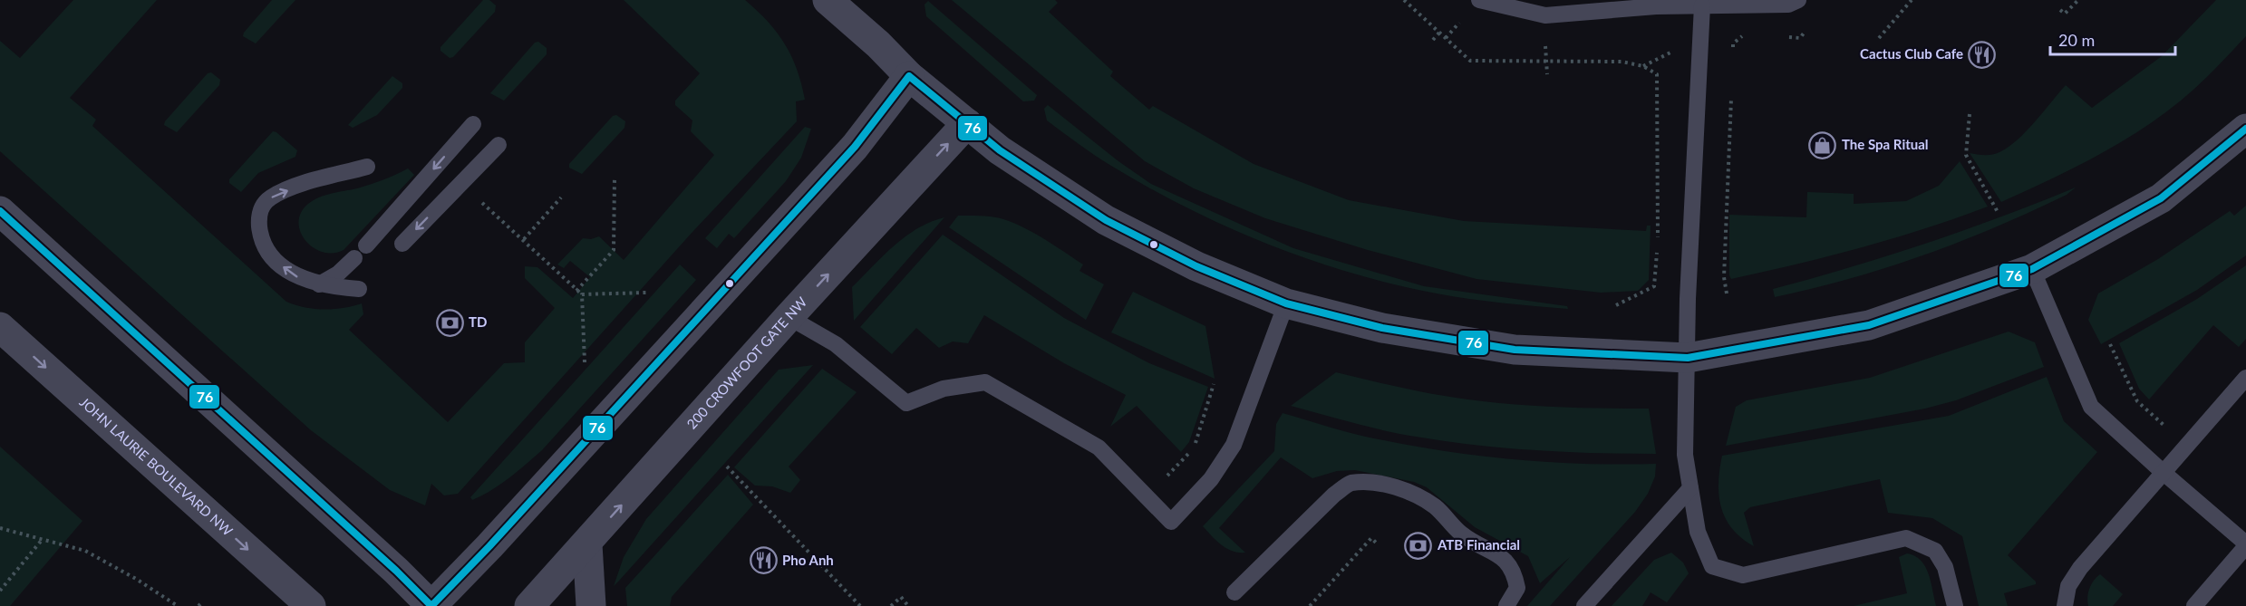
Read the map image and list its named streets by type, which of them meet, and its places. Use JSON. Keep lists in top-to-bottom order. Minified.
{"streets":{"street":["200 CROWFOOT GATE NW","JOHN LAURIE BOULEVARD NW"]},"places":{"restaurant":["Cactus Club Cafe","Pho Anh"],"shop":["The Spa Ritual"],"bank":["TD","ATB Financial"]},"lines":["transit line 76"],"scale_bar":"20 m"}
